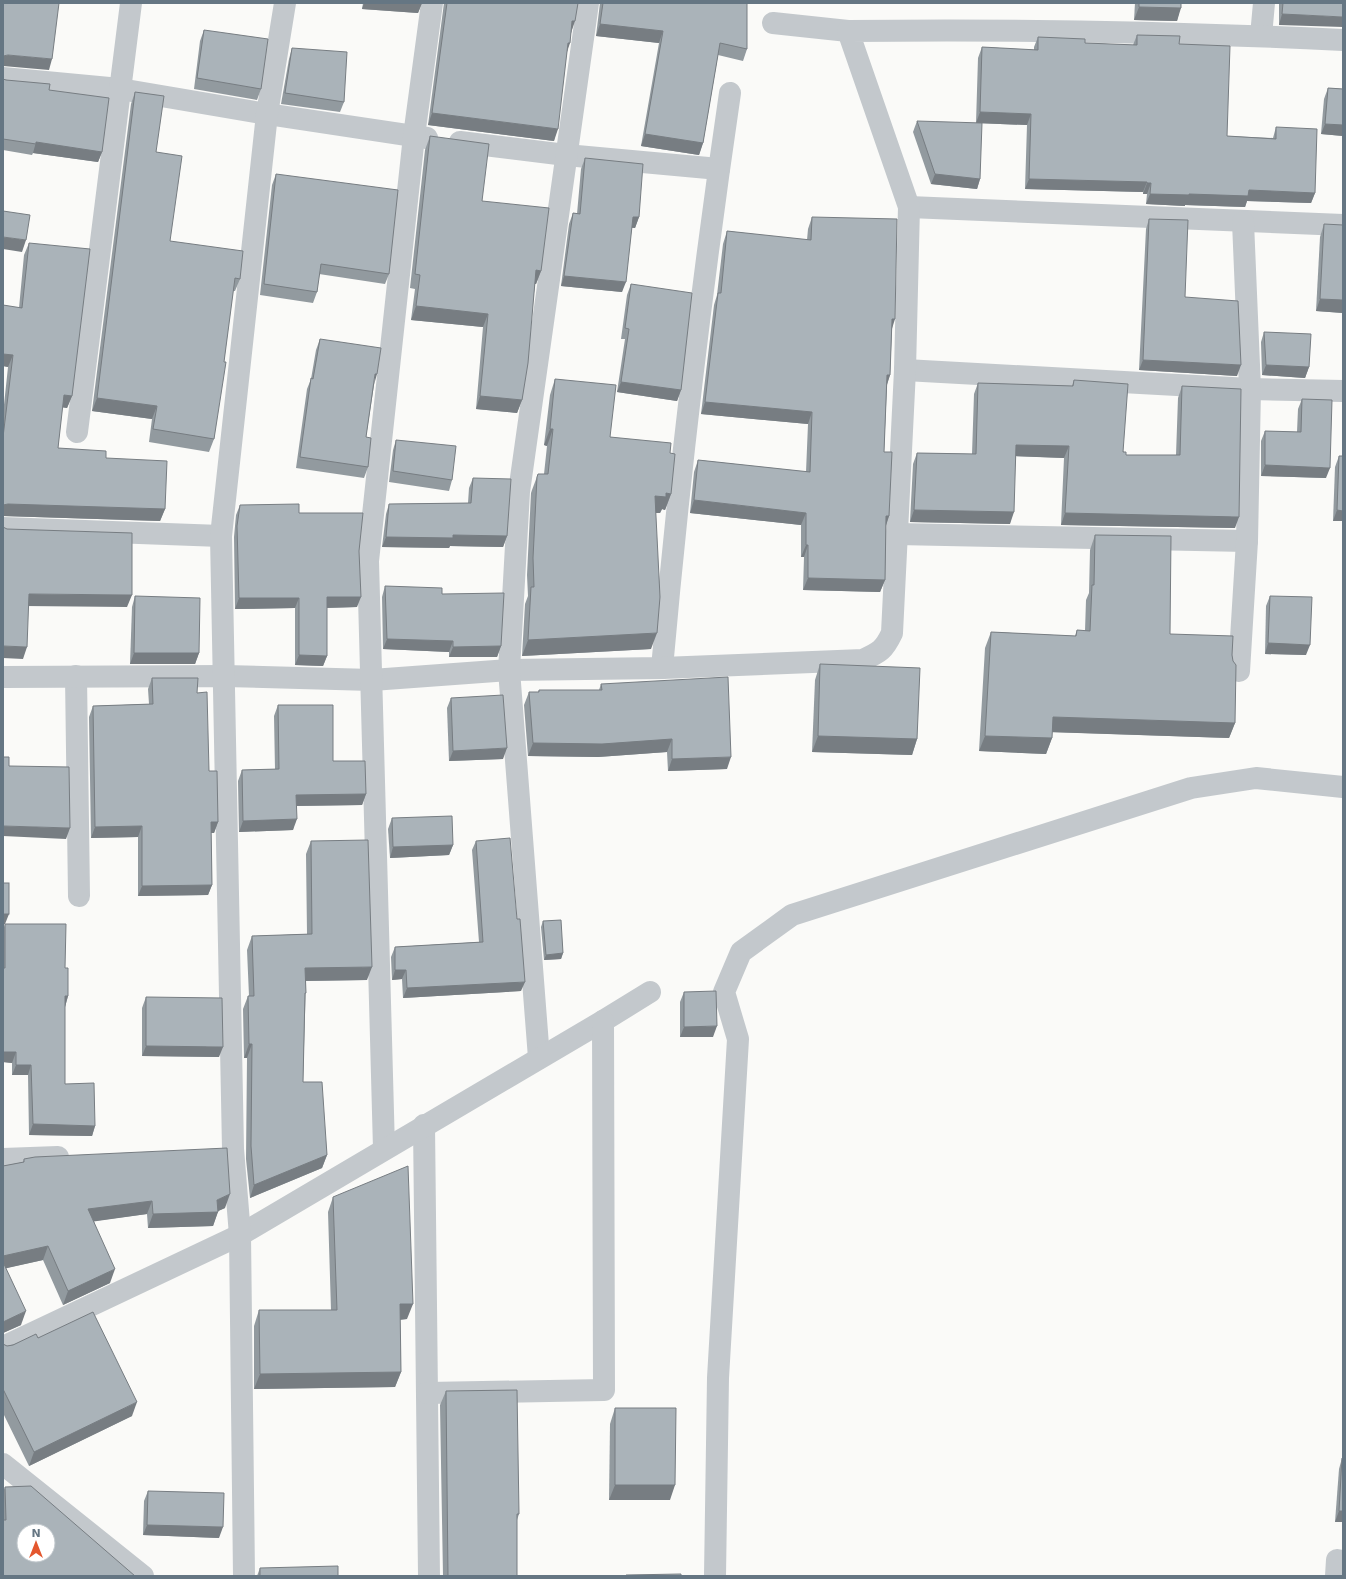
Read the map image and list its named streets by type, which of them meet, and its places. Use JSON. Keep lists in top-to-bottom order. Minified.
{"north":"top"}
